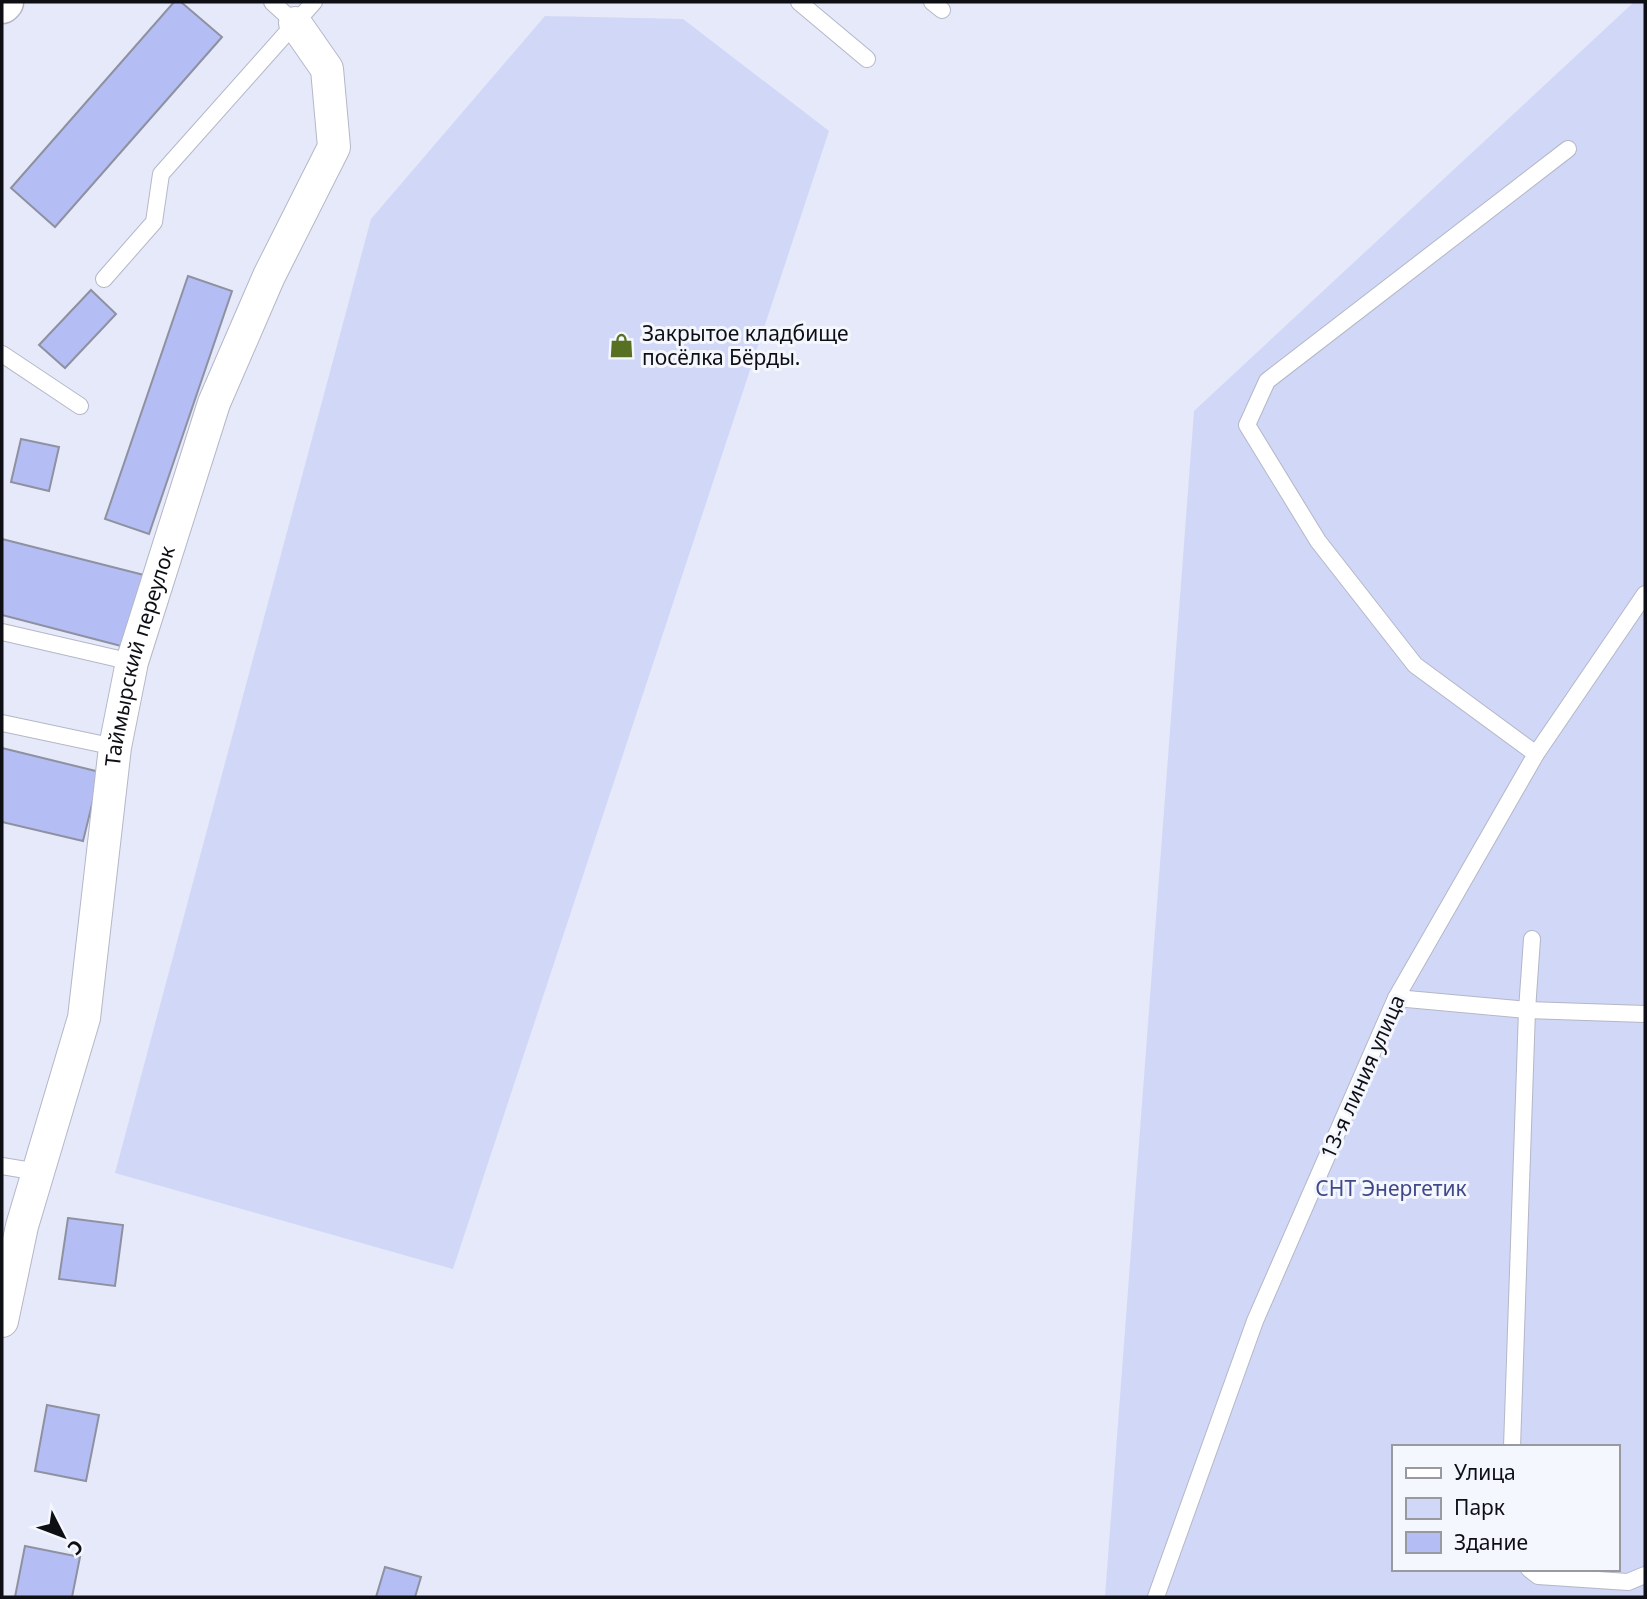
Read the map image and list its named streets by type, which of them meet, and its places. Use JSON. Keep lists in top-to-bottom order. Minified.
{"streets":{"street":["Таймырский переулок"],"lane":["13-я линия улица"]},"parks":["СНТ Энергетик"],"places":{"shop":["Закрытое кладбище посёлка Бёрды."]},"legend":["Улица","Парк","Здание"],"north":"bottom right"}
